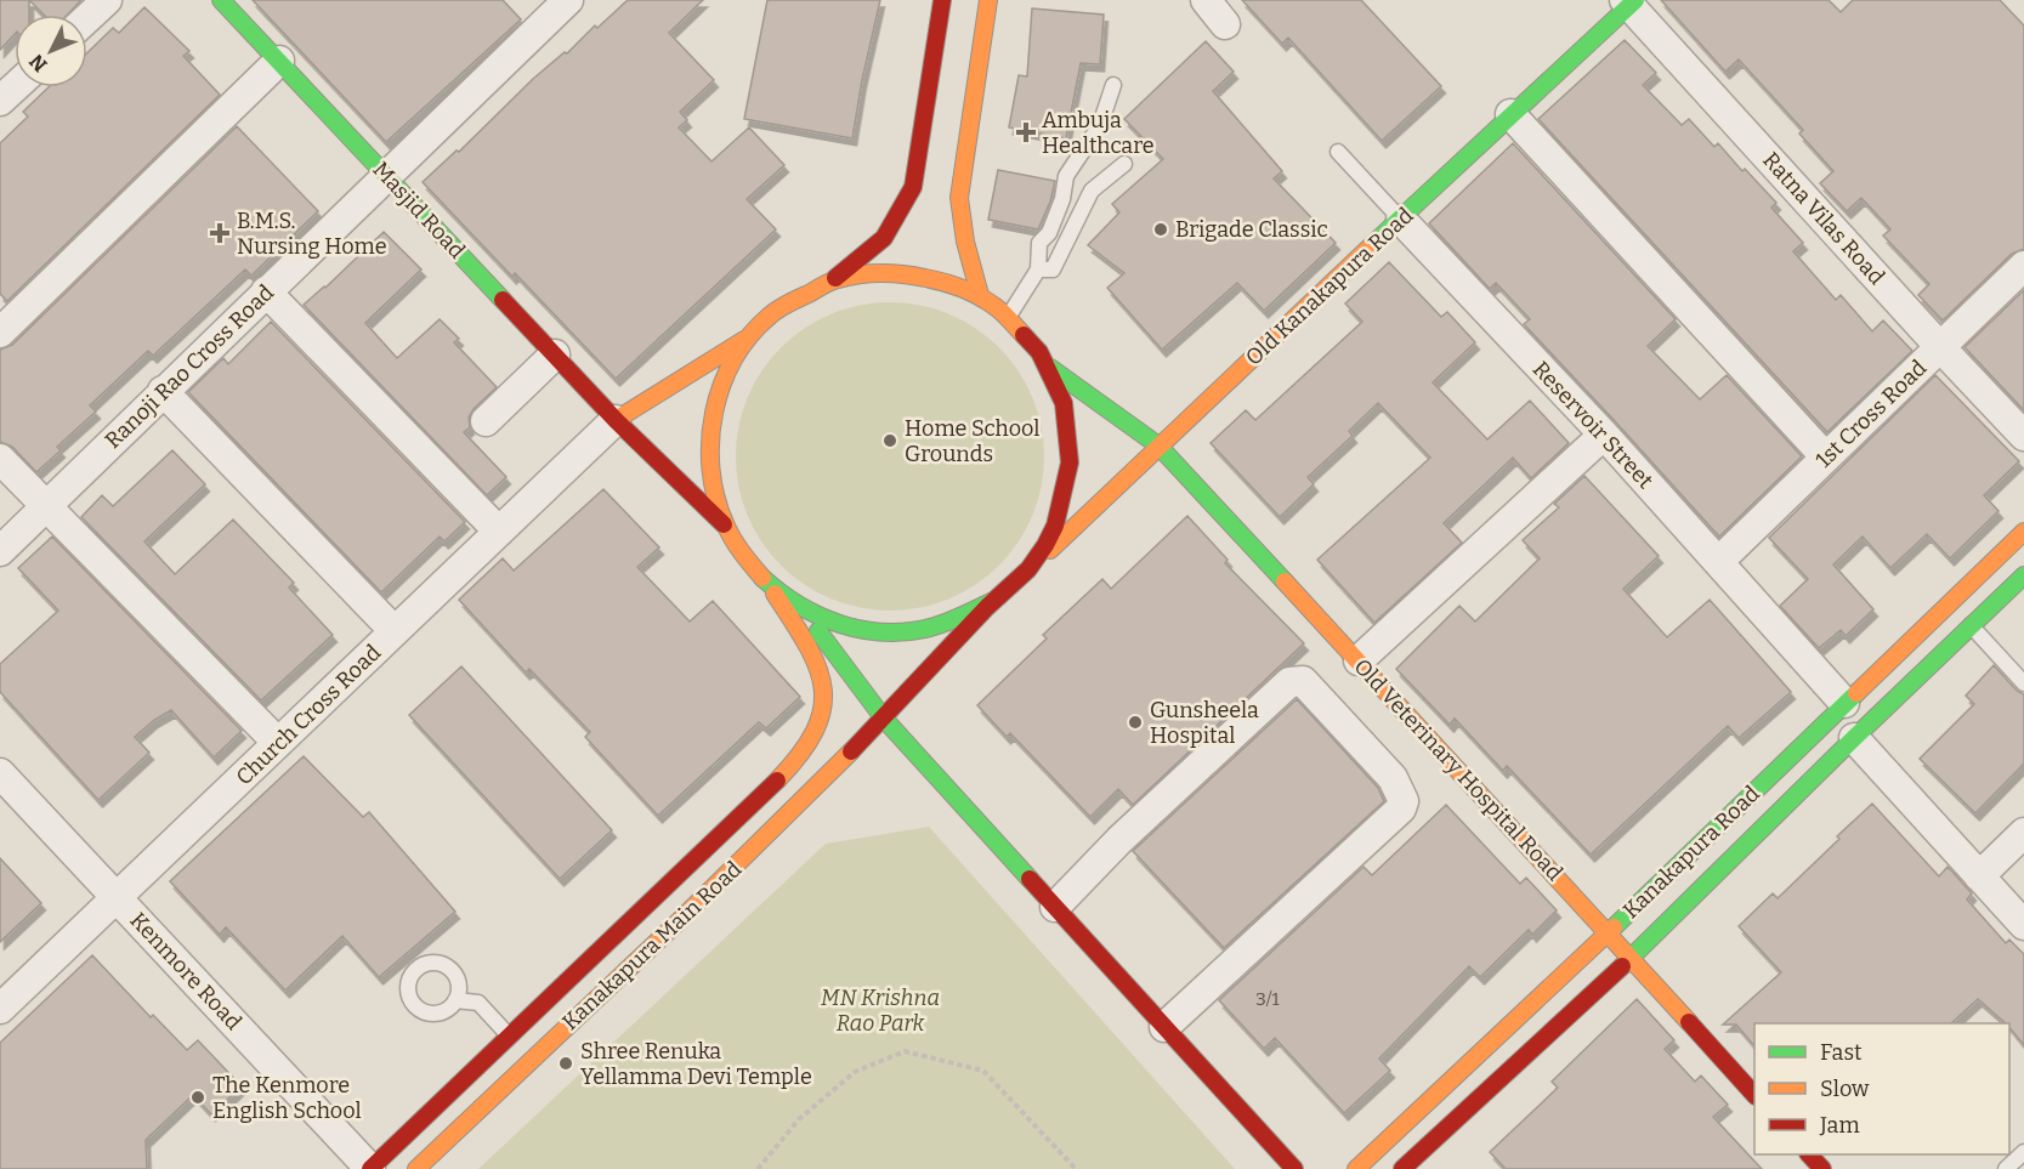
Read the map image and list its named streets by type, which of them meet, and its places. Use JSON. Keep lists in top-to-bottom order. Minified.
{"streets":{"main road":["Masjid Road","Old Kanakapura Road","Old Veterinary Hospital Road","Kanakapura Road","Kanakapura Main Road"],"street":["Ratna Vilas Road","Ranoji Rao Cross Road","1st Cross Road","Reservoir Street","Church Cross Road","Kenmore Road"]},"crossings":[["Masjid Road","Ranoji Rao Cross Road"],["Masjid Road","Church Cross Road"],["Ratna Vilas Road","Old Kanakapura Road"],["Ratna Vilas Road","1st Cross Road"],["Old Kanakapura Road","Reservoir Street"],["Old Kanakapura Road","Old Veterinary Hospital Road"],["1st Cross Road","Reservoir Street"],["Reservoir Street","Kanakapura Road"],["Church Cross Road","Kenmore Road"],["Old Veterinary Hospital Road","Kanakapura Road"]],"parks":["MN Krishna Rao Park"],"places":{"health":["Ambuja Healthcare","B.M.S. Nursing Home"],"other":["Brigade Classic","Home School Grounds","Gunsheela Hospital","Shree Renuka Yellamma Devi Temple","The Kenmore English School"]},"house_numbers":["3/1"],"legend":["Fast","Slow","Jam"],"north":"bottom left"}
